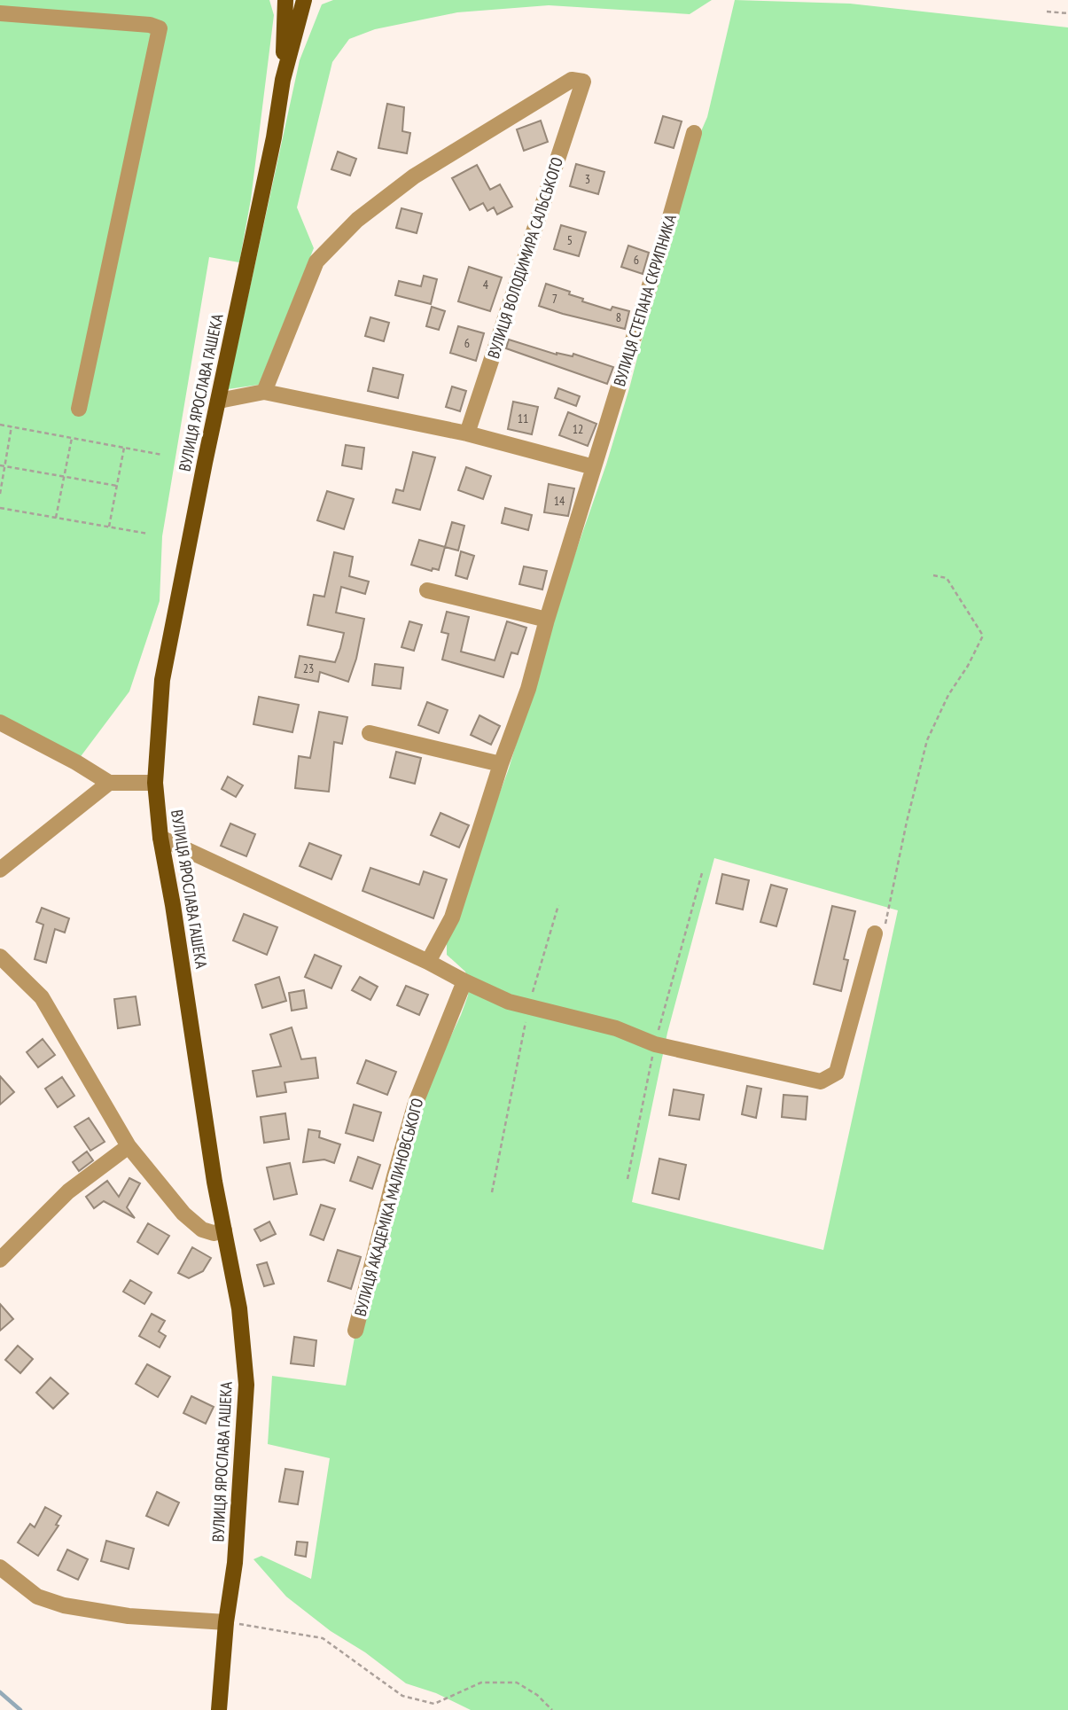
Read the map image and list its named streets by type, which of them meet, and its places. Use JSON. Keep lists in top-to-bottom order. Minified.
{"streets":{"main road":["ВУЛИЦЯ ЯРОСЛАВА ГАШЕКА"],"street":["ВУЛИЦЯ ВОЛОДИМИРА САЛЬСЬКОГО","ВУЛИЦЯ СТЕПАНА СКРИПНИКА","ВУЛИЦЯ АКАДЕМІКА МАЛИНОВСЬКОГО"]},"house_numbers":["3","5","6","4","7","8","6","11","12","14","23"]}
